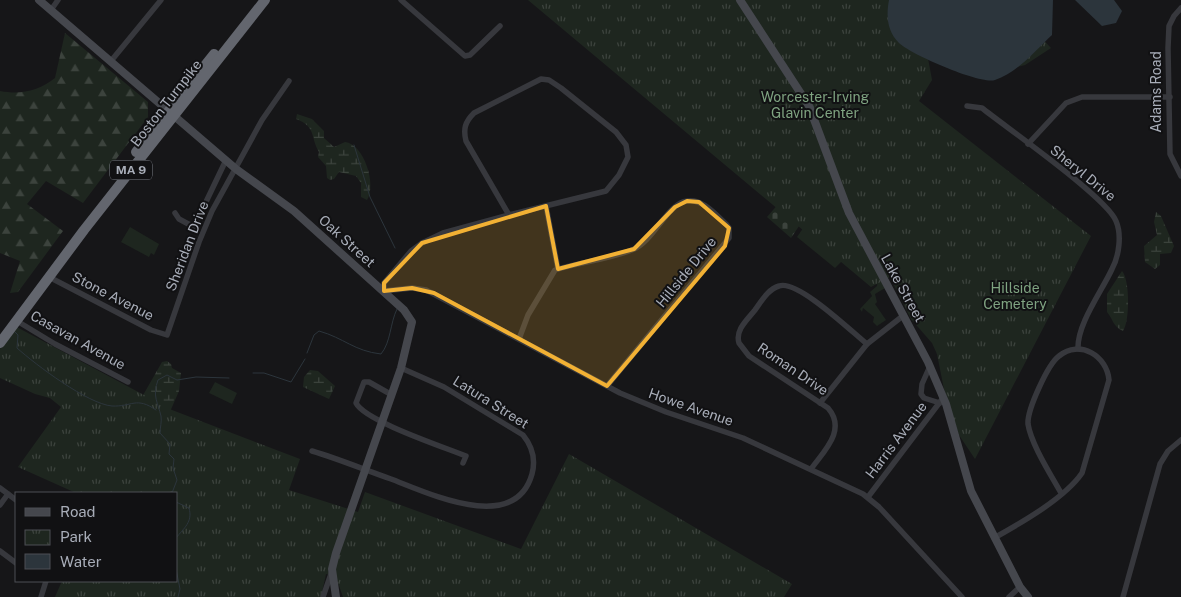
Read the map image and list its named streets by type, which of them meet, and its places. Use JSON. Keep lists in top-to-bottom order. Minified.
{"streets":{"highway":["Boston Turnpike","MA 9"],"street":["Adams Road","Sheryl Drive","Oak Street","Sheridan Drive","Hillside Drive","Lake Street","Stone Avenue","Casavan Avenue","Roman Drive","Latura Street","Howe Avenue","Harris Avenue"]},"crossings":[["Boston Turnpike","Oak Street"],["Boston Turnpike","Stone Avenue"],["Boston Turnpike","Casavan Avenue"],["Oak Street","Sheridan Drive"],["Oak Street","Latura Street"],["Oak Street","Howe Avenue"],["Sheridan Drive","Stone Avenue"],["Hillside Drive","Howe Avenue"],["Lake Street","Harris Avenue"],["Roman Drive","Howe Avenue"],["Howe Avenue","Harris Avenue"]],"parks":["Worcester-Irving Glavin Center","Hillside Cemetery"],"legend":["Road","Park","Water"]}
